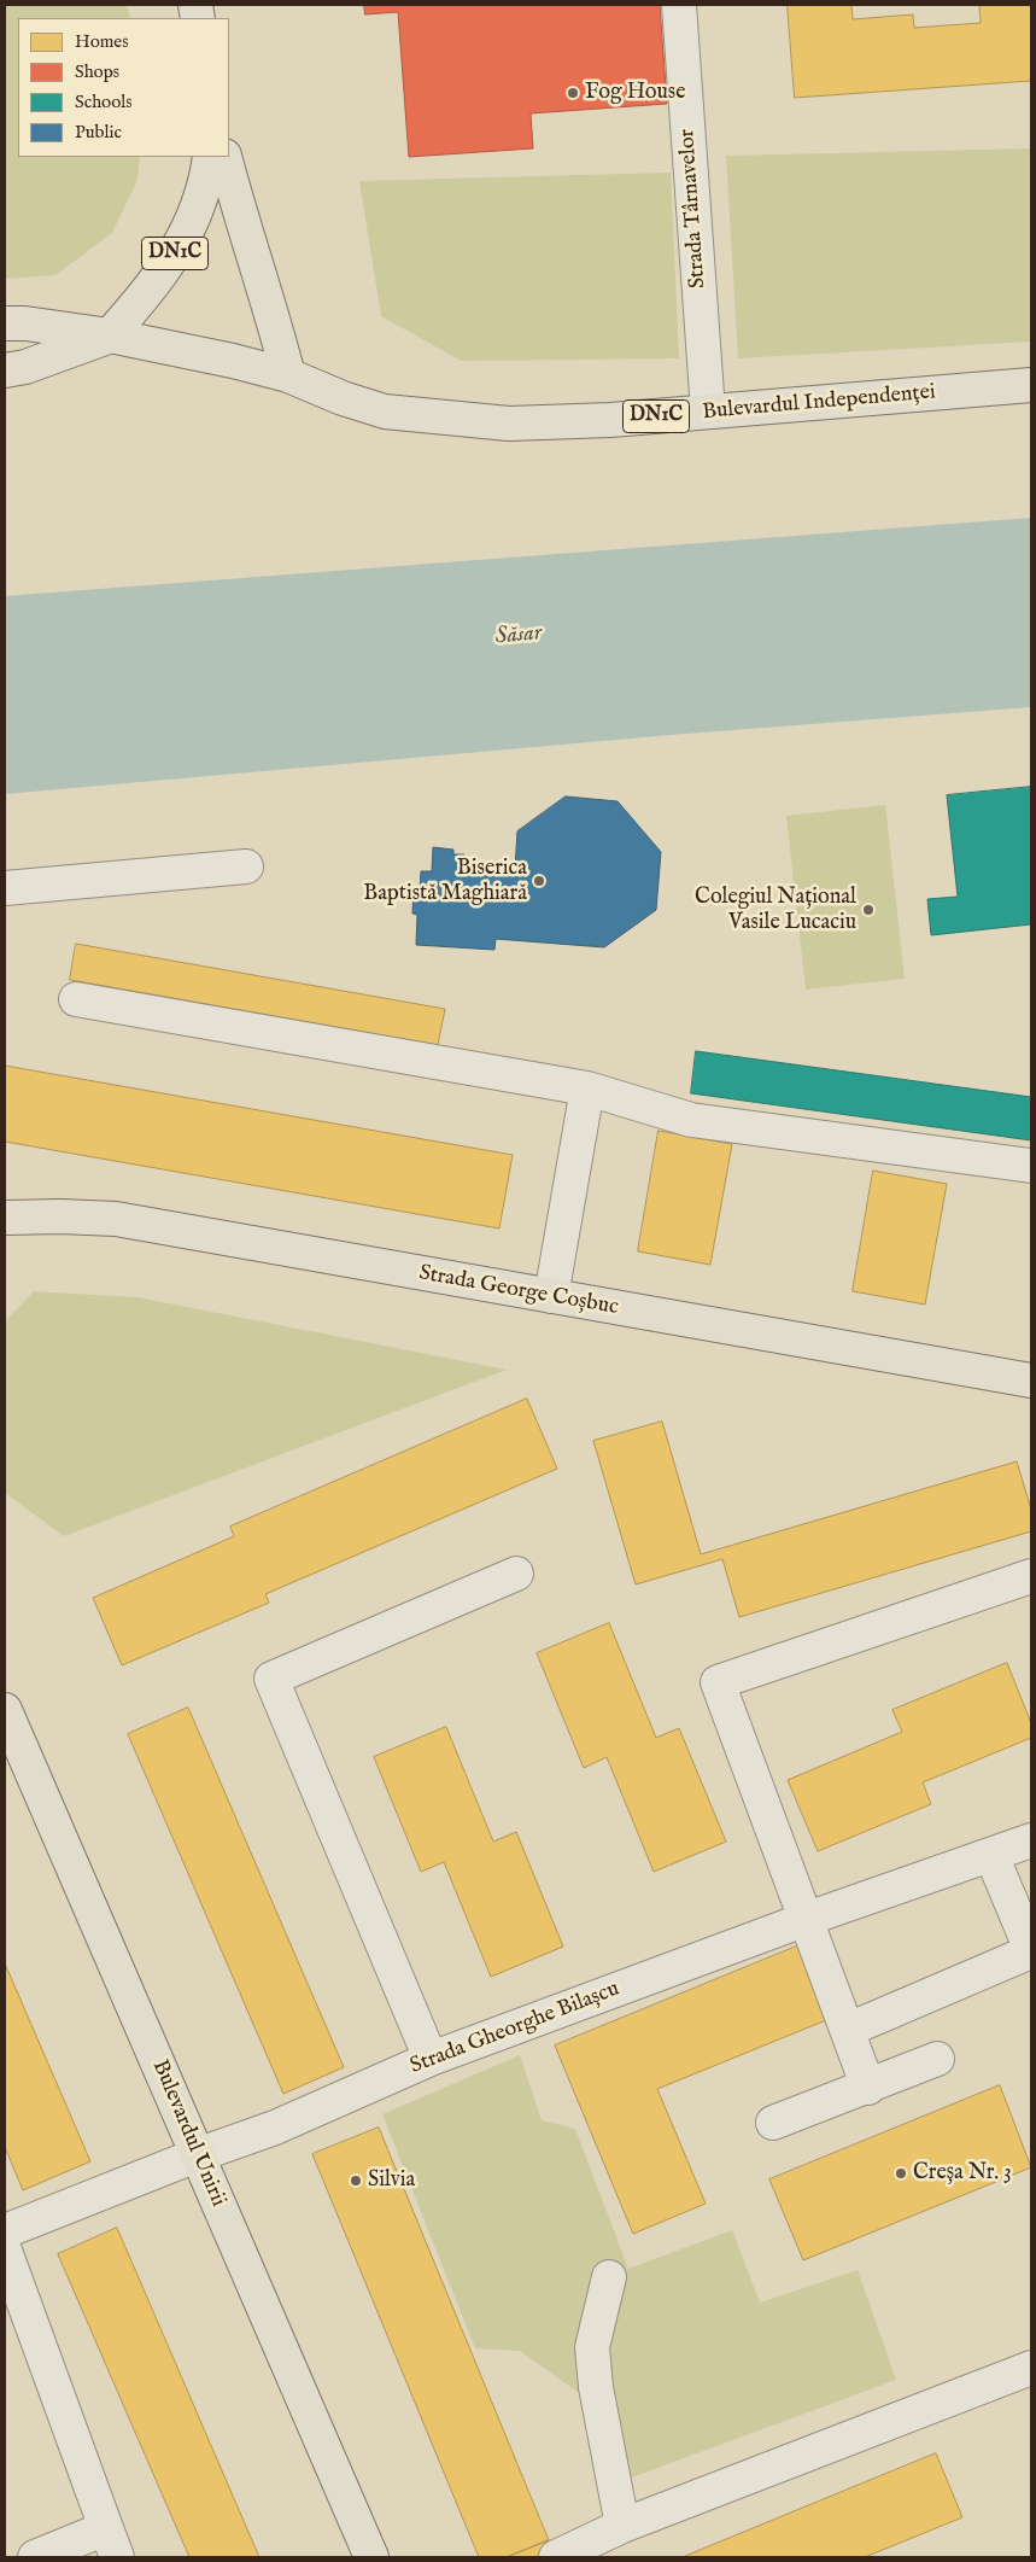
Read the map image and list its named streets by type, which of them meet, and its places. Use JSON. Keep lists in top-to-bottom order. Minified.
{"streets":{"main road":["DN1C","Bulevardul Independenței","Strada George Coșbuc","Bulevardul Unirii"],"street":["Strada Târnavelor","Strada Gheorghe Bilașcu"]},"crossings":[["Strada Târnavelor","Bulevardul Independenței"],["DN1C","Bulevardul Independenței"],["Strada Gheorghe Bilașcu","Bulevardul Unirii"]],"water":["Săsar"],"places":["Fog House","Biserica Baptistă Maghiară","Colegiul Național Vasile Lucaciu","Creșa Nr. 3","Silvia"],"legend":["Homes","Shops","Schools","Public"]}
